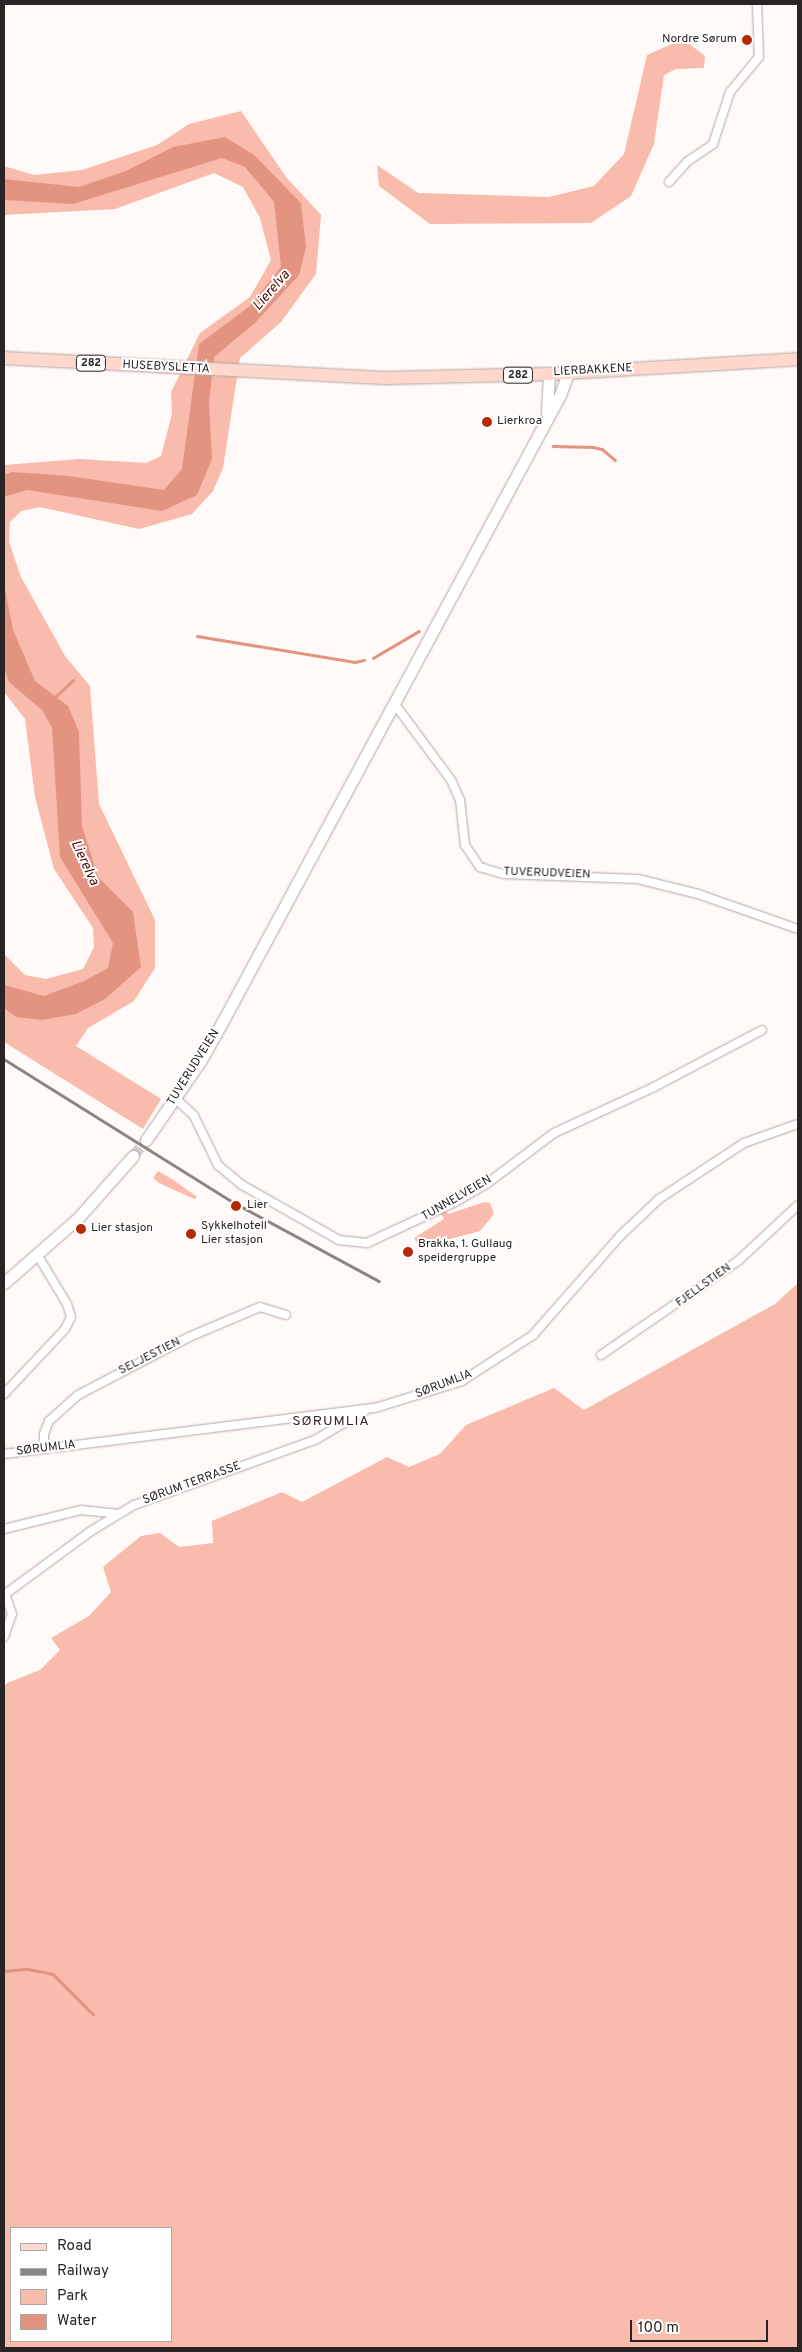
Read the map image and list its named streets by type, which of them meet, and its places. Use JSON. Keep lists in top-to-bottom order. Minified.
{"streets":{"main road":["282","HUSEBYSLETTA","LIERBAKKENE","TUVERUDVEIEN"],"street":["TUNNELVEIEN","FJELLSTIEN","SELJESTIEN","SØRUMLIA","SØRUM TERRASSE"]},"crossings":[["HUSEBYSLETTA","LIERBAKKENE"],["LIERBAKKENE","TUVERUDVEIEN"],["TUVERUDVEIEN","TUNNELVEIEN"],["SELJESTIEN","SØRUMLIA"],["SØRUMLIA","SØRUM TERRASSE"]],"districts":["SØRUMLIA"],"water":["Lierelva"],"places":["Nordre Sørum","Lierkroa","Lier","Lier stasjon","Sykkelhotell Lier stasjon","Brakka, 1. Gullaug speidergruppe"],"legend":["Road","Railway","Park","Water"],"scale_bar":"100 m"}
